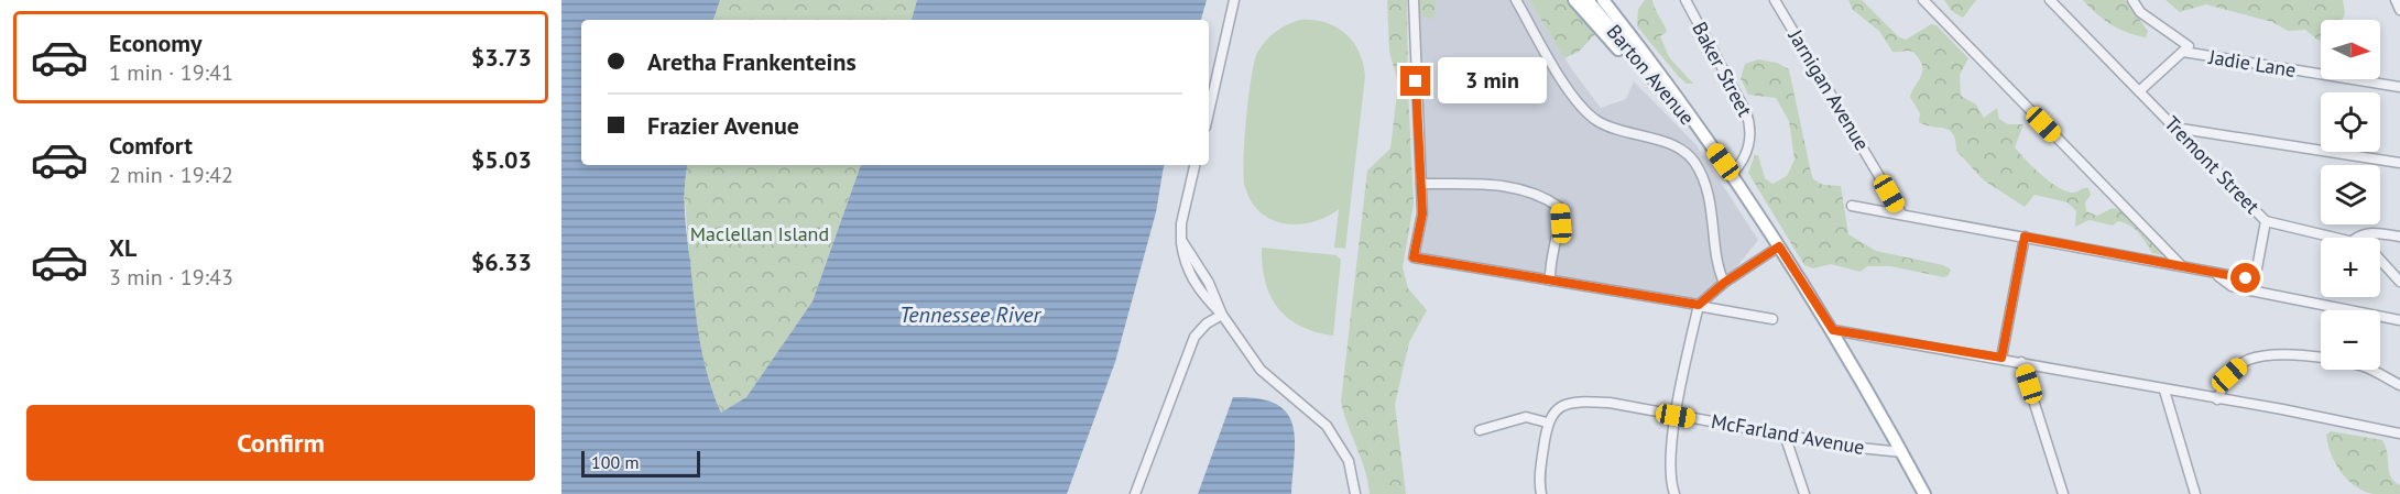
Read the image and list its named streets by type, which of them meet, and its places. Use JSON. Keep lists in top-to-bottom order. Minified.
{"streets":{"main road":["Barton Avenue"],"street":["Jadie Lane","Baker Street","Jarnigan Avenue","Tremont Street","McFarland Avenue"]},"crossings":[["Baker Street","Barton Avenue"],["Barton Avenue","McFarland Avenue"]],"water":["Tennessee River"],"parks":["Maclellan Island"],"scale_bar":"100 m","north":"right","page":{"list":[{"name":"Economy","note":"1 min · 19:41","value":"$3.73"},{"name":"Comfort","note":"2 min · 19:42","value":"$5.03"},{"name":"XL","note":"3 min · 19:43","value":"$6.33"}],"map_buttons":["+","−"],"banner":["Aretha Frankenteins","Frazier Avenue"],"bubble":"3 min","buttons":"Confirm","scale":"100 m"}}
